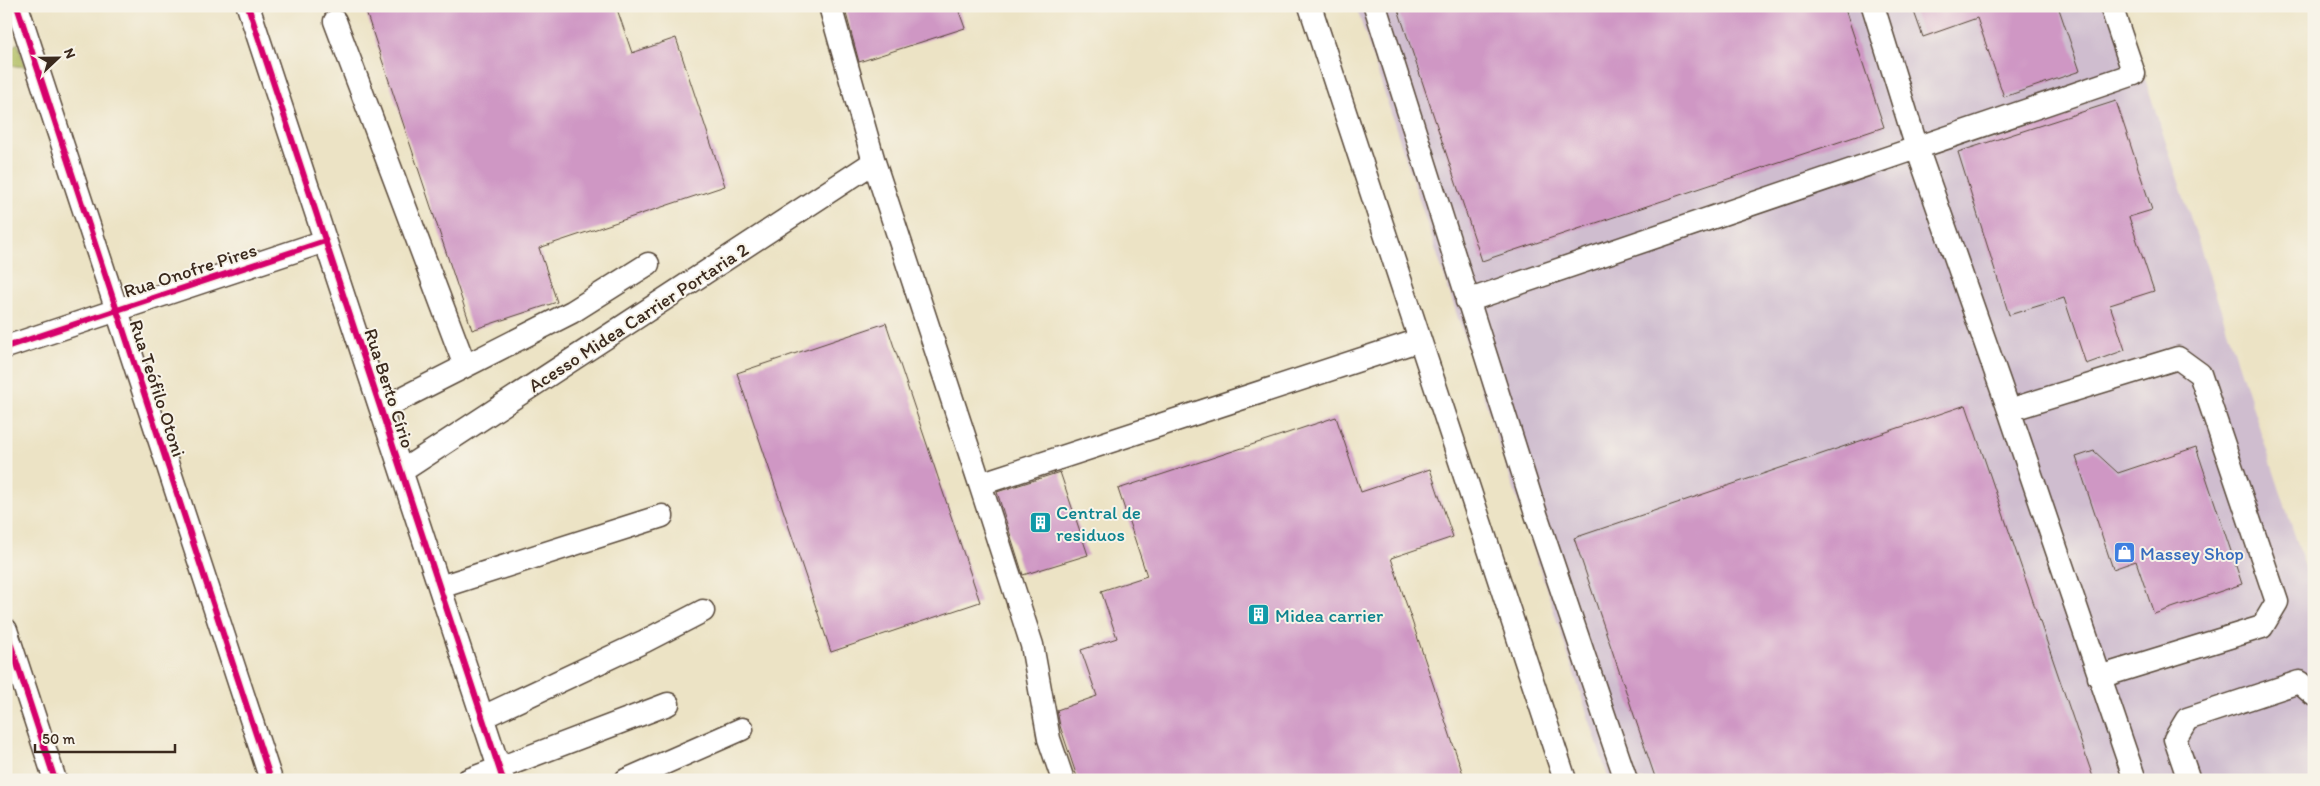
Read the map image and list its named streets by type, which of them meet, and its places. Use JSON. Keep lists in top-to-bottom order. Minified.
{"streets":{"street":["Rua Onofre Pires","Acesso Midea Carrier Portaria 2","Rua Teófilo Otoni","Rua Berto Círio"]},"crossings":[["Rua Onofre Pires","Rua Teófilo Otoni"],["Rua Onofre Pires","Rua Berto Círio"],["Acesso Midea Carrier Portaria 2","Rua Berto Círio"]],"places":{"building":["Central de residuos","Midea carrier"],"shop":["Massey Shop"]},"scale_bar":"50 m","north":"right"}
